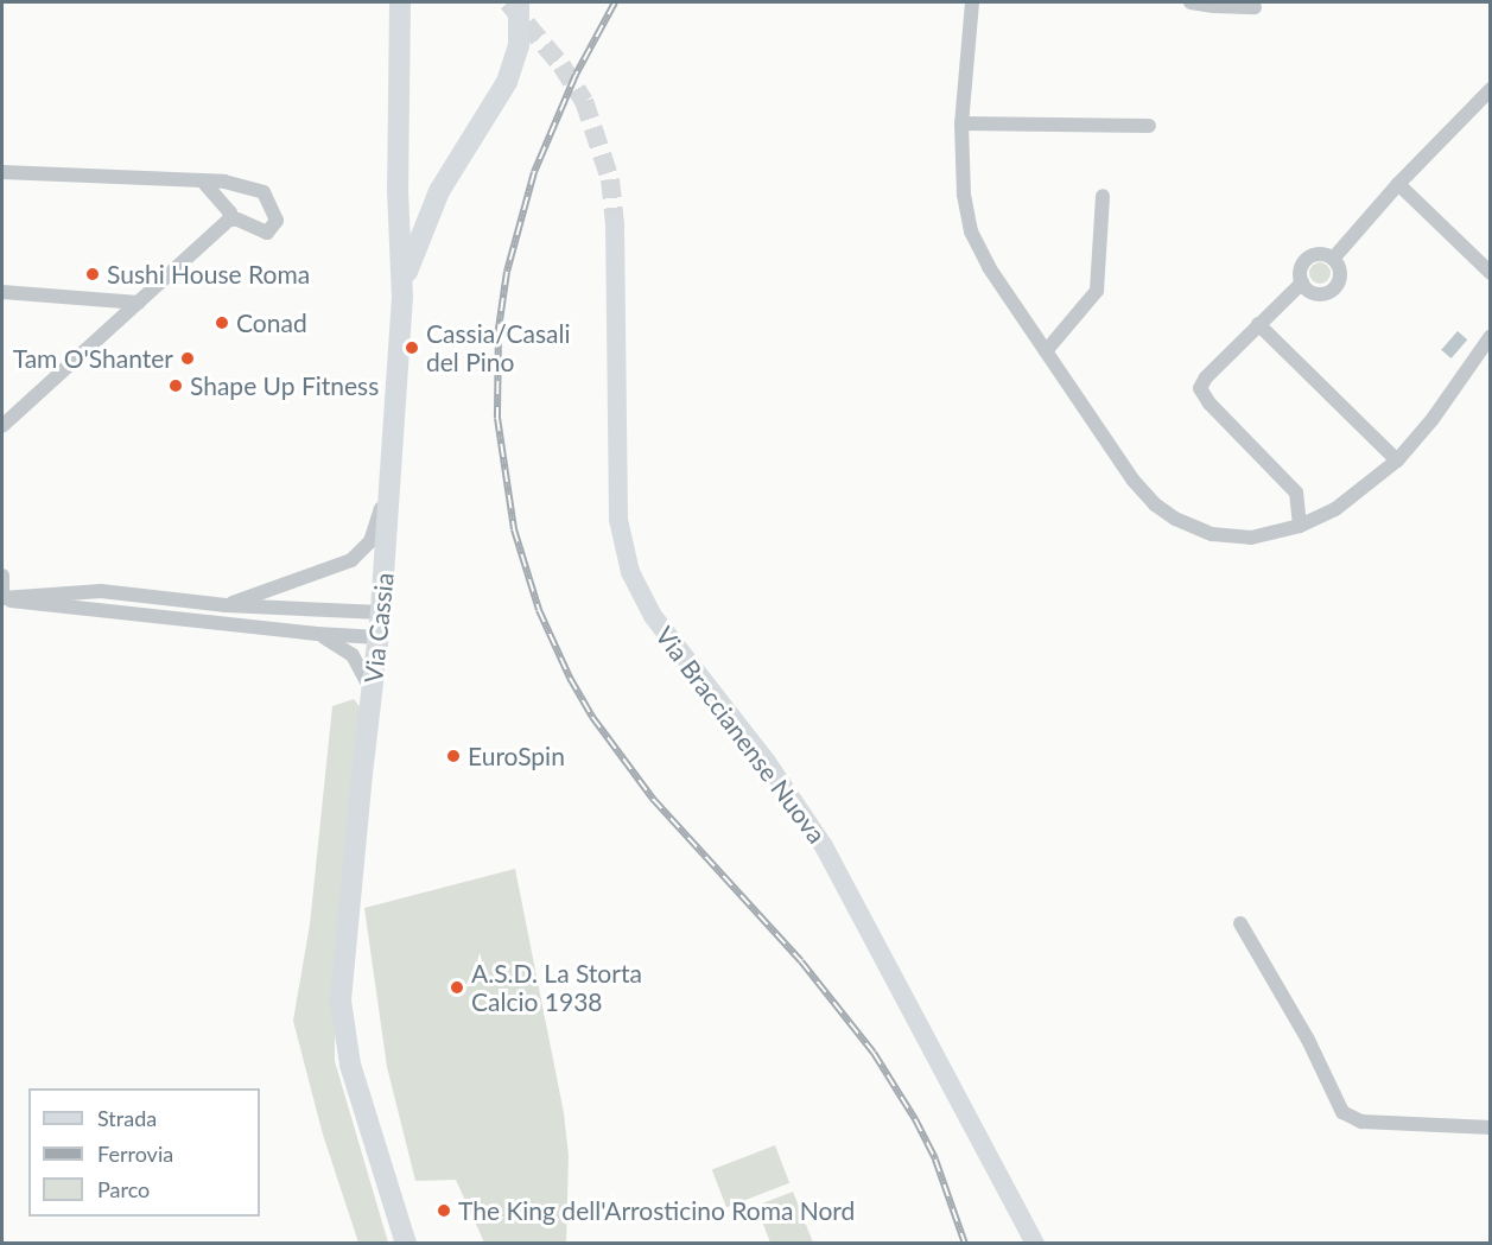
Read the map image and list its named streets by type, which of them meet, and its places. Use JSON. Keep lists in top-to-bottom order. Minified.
{"streets":{"main road":["Via Cassia","Via Braccianense Nuova"]},"places":["Sushi House Roma","Conad","Cassia/Casali del Pino","Tam O'Shanter","Shape Up Fitness","EuroSpin","A.S.D. La Storta Calcio 1938","The King dell'Arrosticino Roma Nord"],"legend":["Strada","Ferrovia","Parco"]}
